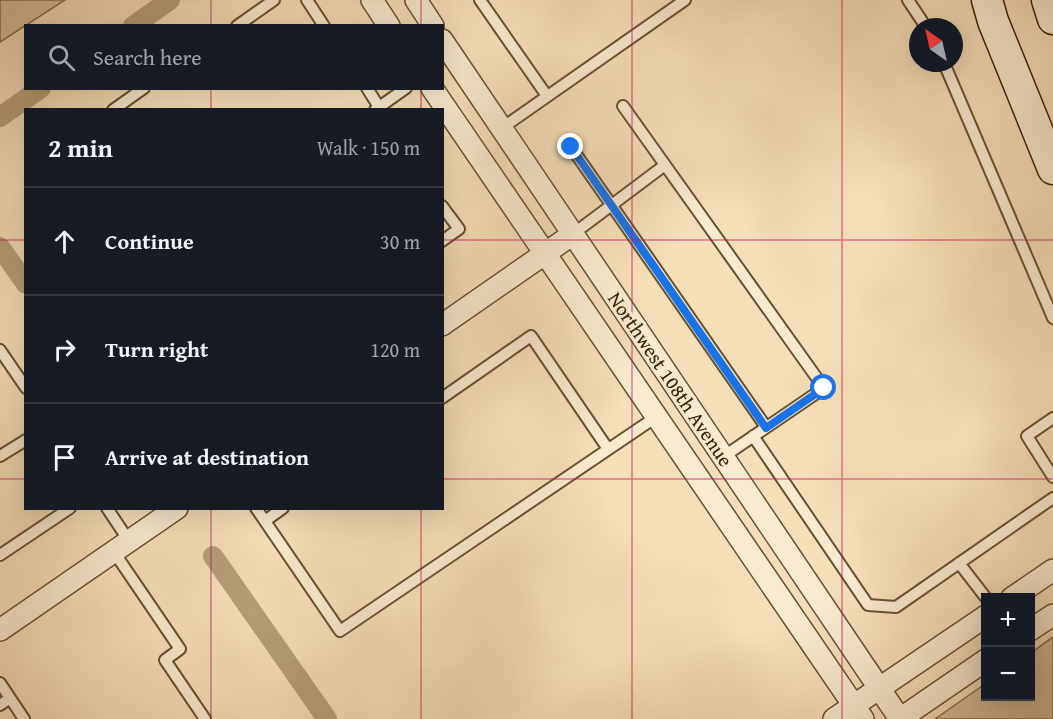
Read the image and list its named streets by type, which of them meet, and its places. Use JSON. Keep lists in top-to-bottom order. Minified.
{"streets":{"street":["Northwest 108th Avenue"]},"north":"top left","page":{"search":"Search here","heading":["2 min","Walk · 150 m"],"list":[["Continue","30 m"],["Turn right","120 m"],"Arrive at destination"],"map_buttons":["+","−"]}}
